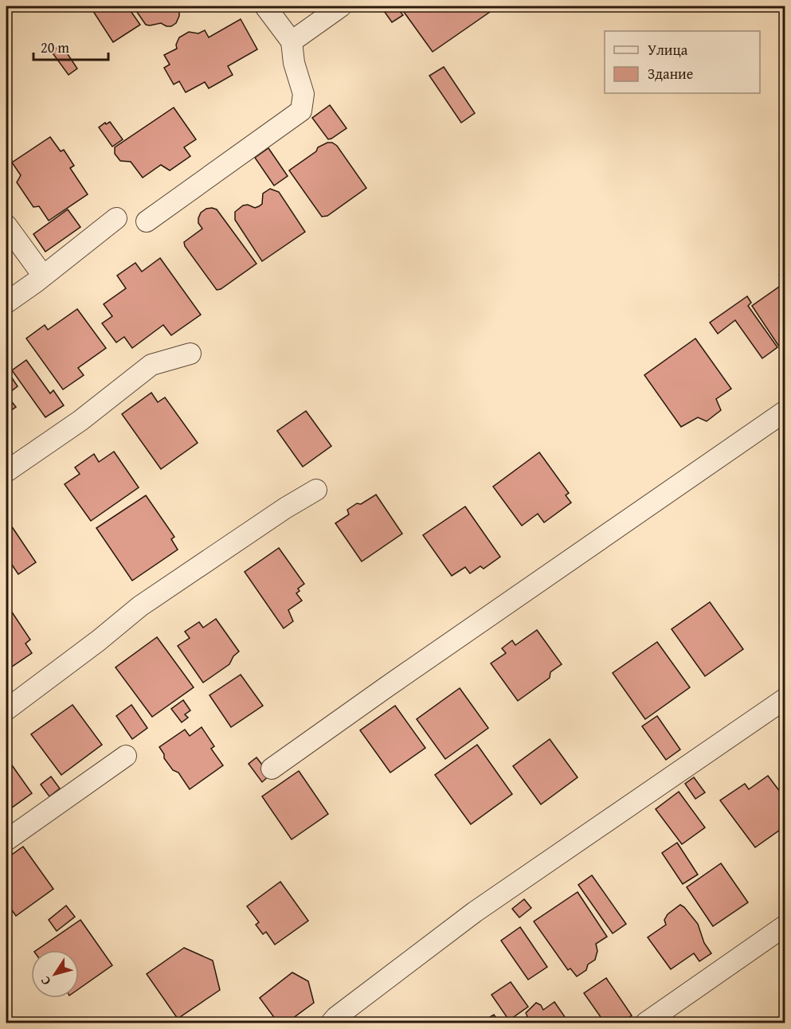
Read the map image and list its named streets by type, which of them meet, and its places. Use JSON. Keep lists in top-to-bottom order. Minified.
{"legend":["Улица","Здание"],"scale_bar":"20 m","north":"bottom left"}
